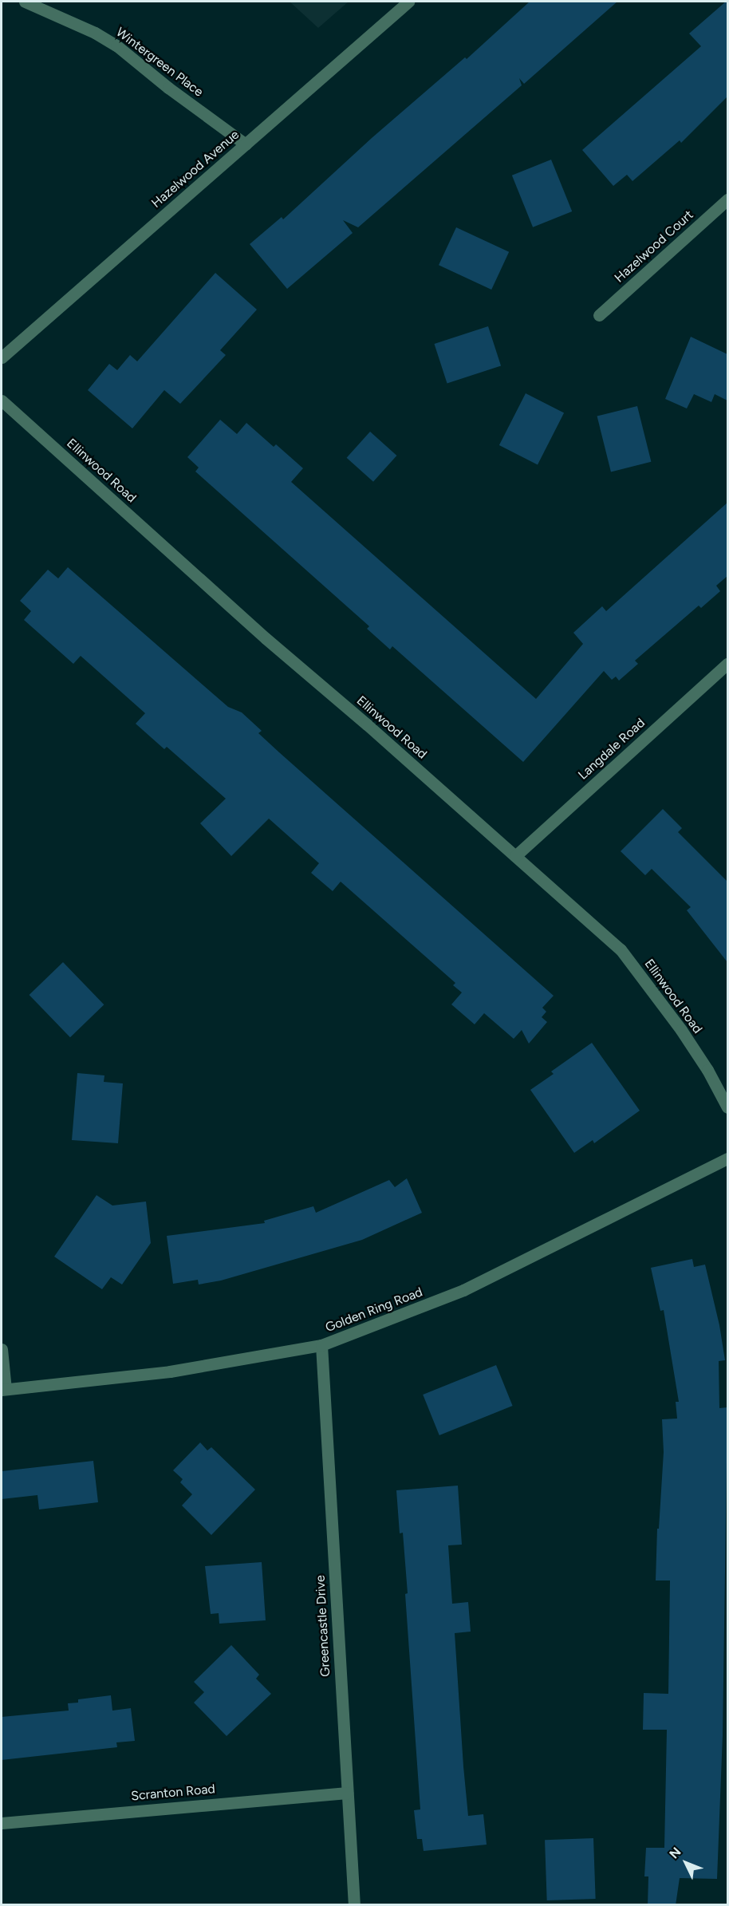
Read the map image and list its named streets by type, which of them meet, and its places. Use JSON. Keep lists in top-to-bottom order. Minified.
{"streets":{"street":["Wintergreen Place","Hazelwood Avenue","Hazelwood Court","Ellinwood Road","Langdale Road","Golden Ring Road","Greencastle Drive","Scranton Road"]},"crossings":[["Wintergreen Place","Hazelwood Avenue"],["Ellinwood Road","Langdale Road"],["Golden Ring Road","Greencastle Drive"],["Greencastle Drive","Scranton Road"]],"north":"top left"}
